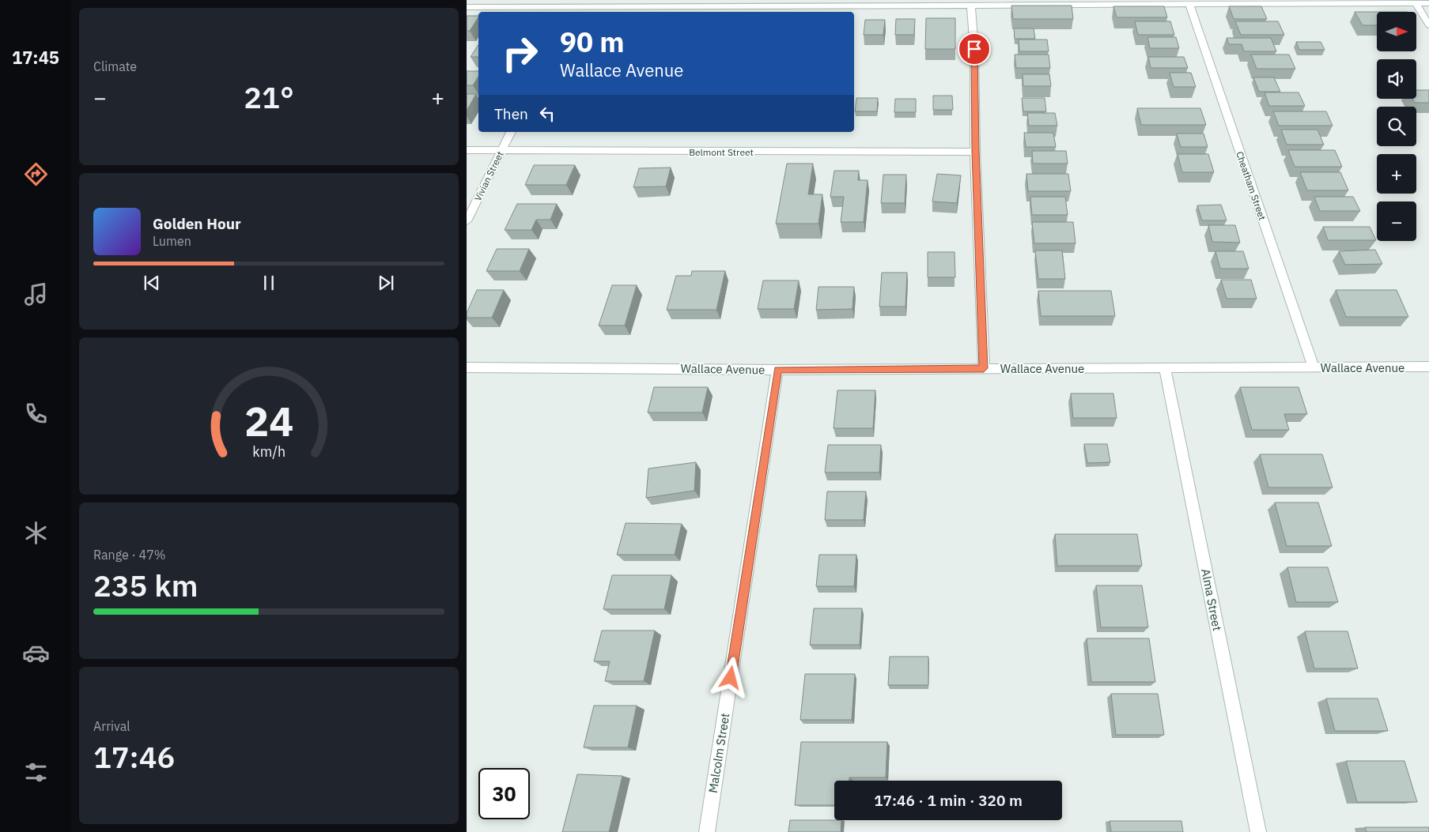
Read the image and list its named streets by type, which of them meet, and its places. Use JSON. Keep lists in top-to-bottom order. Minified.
{"streets":{"street":["Belmont Street","Vivian Street","Cheatham Street","Wallace Avenue","Alma Street","Malcolm Street"]},"crossings":[["Belmont Street","Vivian Street"],["Cheatham Street","Wallace Avenue"],["Wallace Avenue","Alma Street"],["Wallace Avenue","Malcolm Street"]],"north":"right","page":{"tabs":"17:45","tile":["Climate",["Range · 47%","235 km"],["Arrival","17:46"]],"map_buttons":["+","−"],"turn":["90 m","Wallace Avenue"],"heat":["−","21°","+"],"then":"Then","song":["Golden Hour","Lumen"],"limit":"30","trip":"17:46 · 1 min · 320 m","gauge":["24","km/h"]}}
